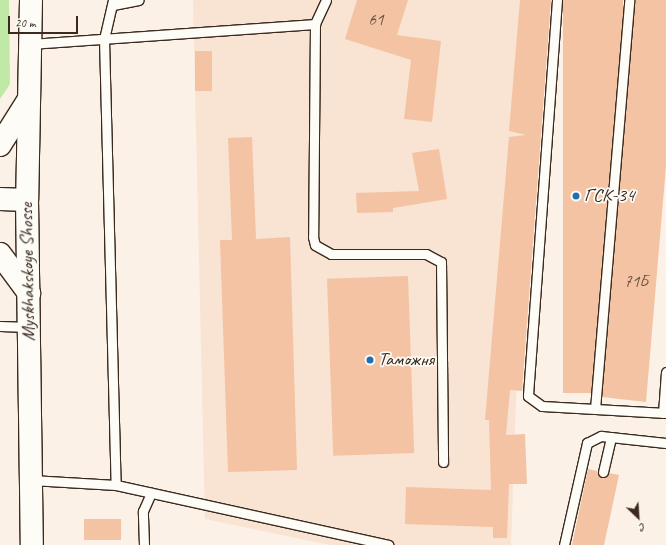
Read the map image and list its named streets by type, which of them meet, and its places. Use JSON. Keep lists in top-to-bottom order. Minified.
{"streets":{"street":["Myskhakskoye Shosse"]},"places":["ГСК-34","Таможня"],"house_numbers":["61","71Б"],"scale_bar":"20 m","north":"bottom right"}
